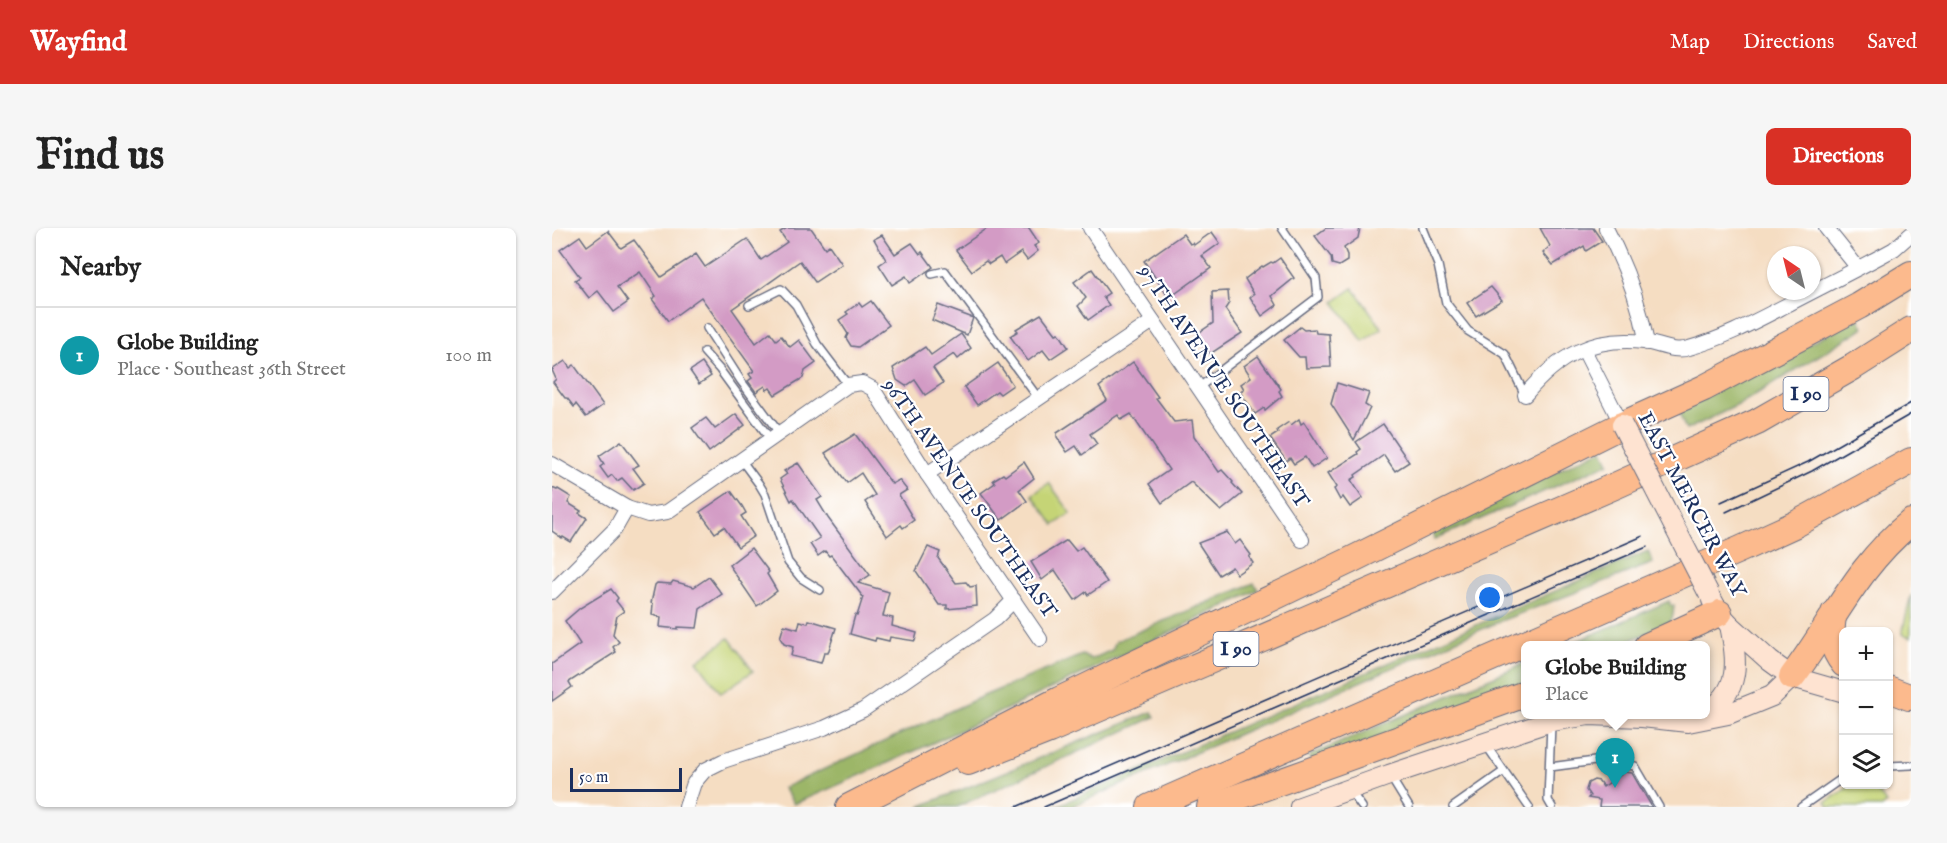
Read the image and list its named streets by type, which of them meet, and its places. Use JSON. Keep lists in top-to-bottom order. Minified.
{"streets":{"highway":["I 90"],"street":["97TH AVENUE SOUTHEAST","96TH AVENUE SOUTHEAST","EAST MERCER WAY"]},"scale_bar":"50 m","north":"top left","page":{"header":"Wayfind","nav":["Map","Directions","Saved"],"buttons":"Directions","title":"Find us","heading":"Nearby","list":[{"mark":"1","name":"Globe Building","note":"Place · Southeast 36th Street","value":"100 m"}],"map_buttons":["+","−"],"popup":["Globe Building","Place"],"pins":"1","scale":"50 m"}}
